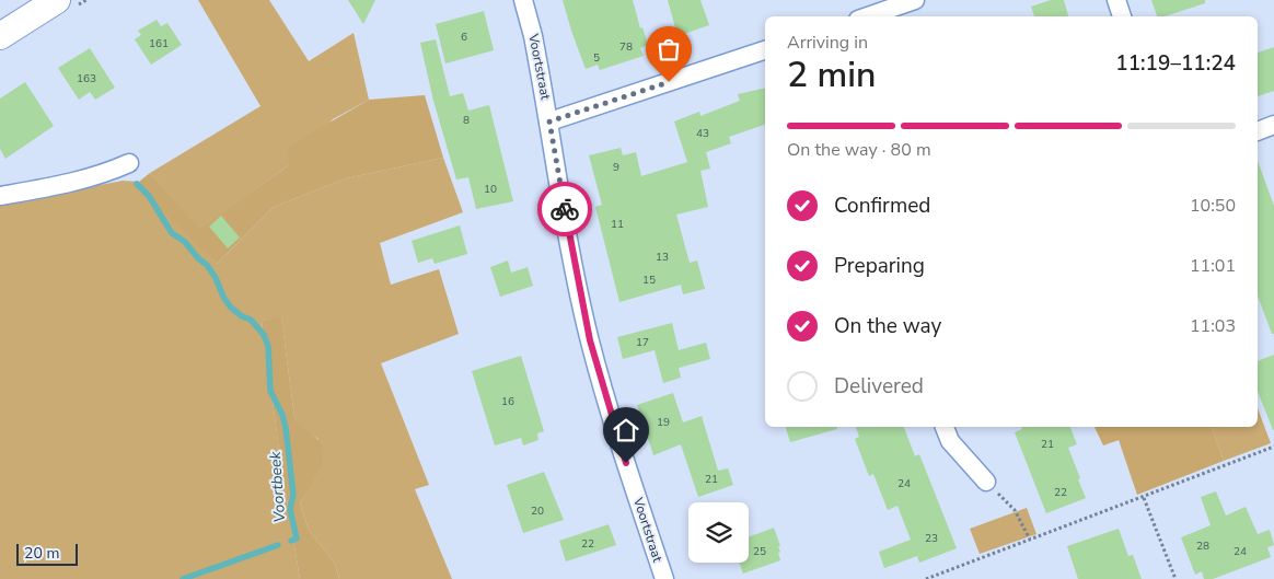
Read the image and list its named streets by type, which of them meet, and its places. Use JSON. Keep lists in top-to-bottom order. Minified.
{"streets":{"street":["Voortstraat"]},"water":["Voortbeek"],"house_numbers":["6","161","78","5","163","8","43","9","10","11","13","15","17","16","19","21","21","24","22","20","23","22","28","25","24"],"scale_bar":"20 m","page":{"heading":["2 min","Arriving in","11:19–11:24"],"bar":"On the way · 80 m","list":[["Confirmed","10:50"],["Preparing","11:01"],["On the way","11:03"],"Delivered"],"scale":"20 m"}}
